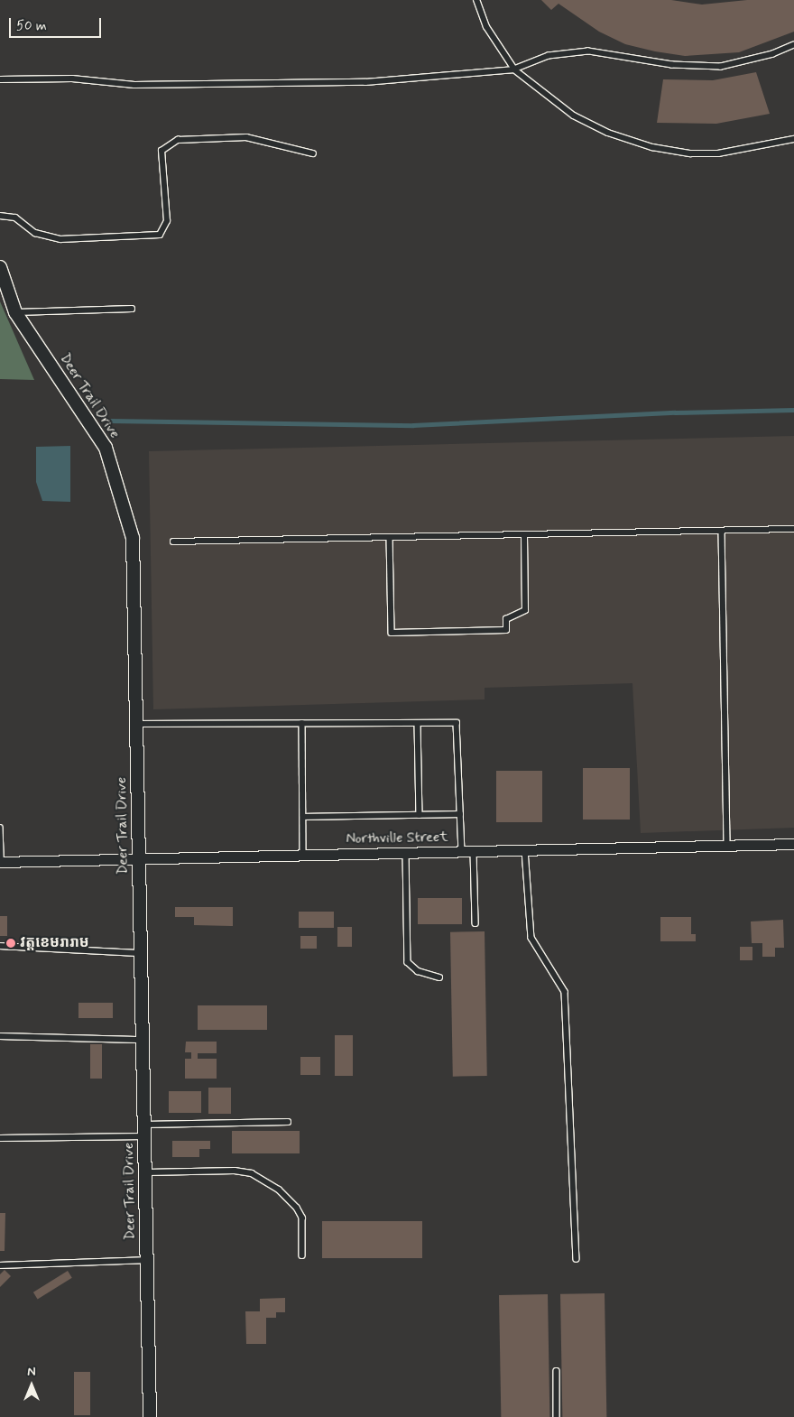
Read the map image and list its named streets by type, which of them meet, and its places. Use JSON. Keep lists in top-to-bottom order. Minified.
{"streets":{"street":["Deer Trail Drive","Northville Street"]},"crossings":[["Deer Trail Drive","Northville Street"]],"places":["វត្តខេមរារាម"],"scale_bar":"50 m","north":"top"}
